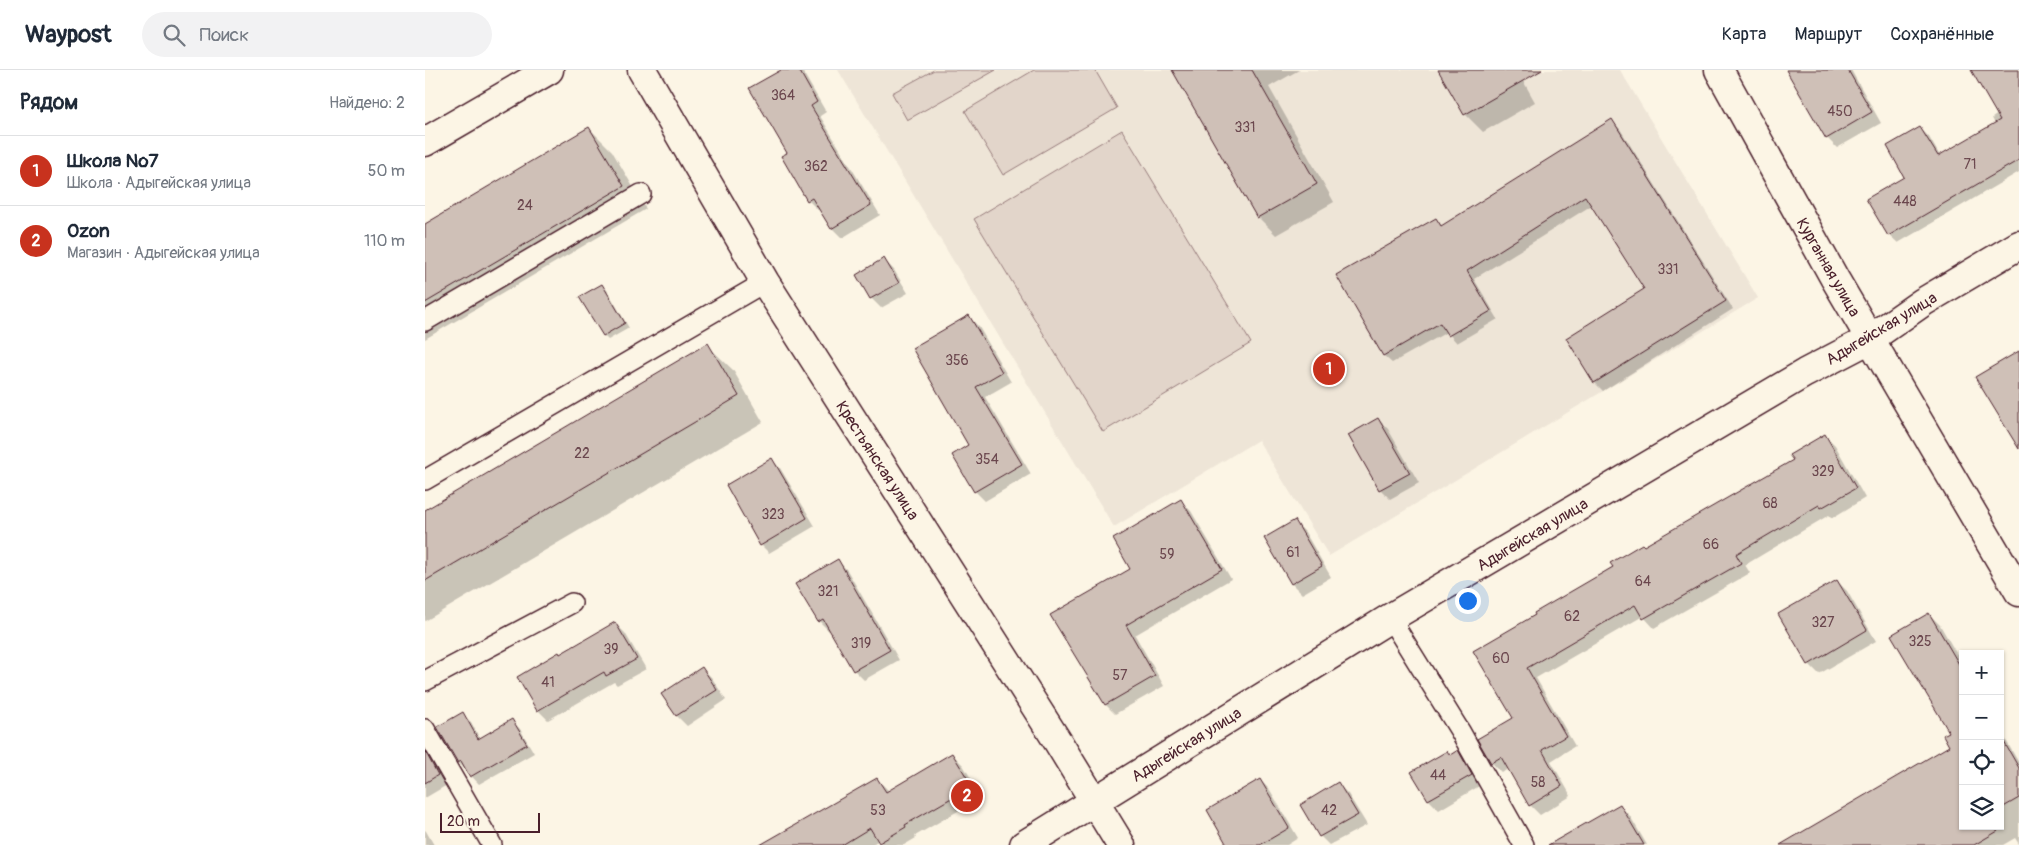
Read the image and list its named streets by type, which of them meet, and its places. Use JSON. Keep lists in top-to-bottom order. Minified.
{"streets":{"street":["Курганная улица","Адыгейская улица","Крестьянская улица"]},"crossings":[["Курганная улица","Адыгейская улица"],["Адыгейская улица","Крестьянская улица"]],"house_numbers":["364","450","331","71","362","448","24","331","356","22","354","329","68","323","66","61","59","64","321","62","327","325","319","39","60","57","41","44","58","53","42"],"scale_bar":"20 m","page":{"header":"Waypost","search":"Поиск","nav":["Карта","Маршрут","Сохранённые"],"heading":["Рядом","Найдено: 2"],"list":[{"mark":"1","name":"Школа №7","note":"Школа · Адыгейская улица","value":"50 m"},{"mark":"2","name":"Ozon","note":"Магазин · Адыгейская улица","value":"110 m"}],"pins":["1","2"],"map_buttons":["+","−"],"scale":"20 m"}}
